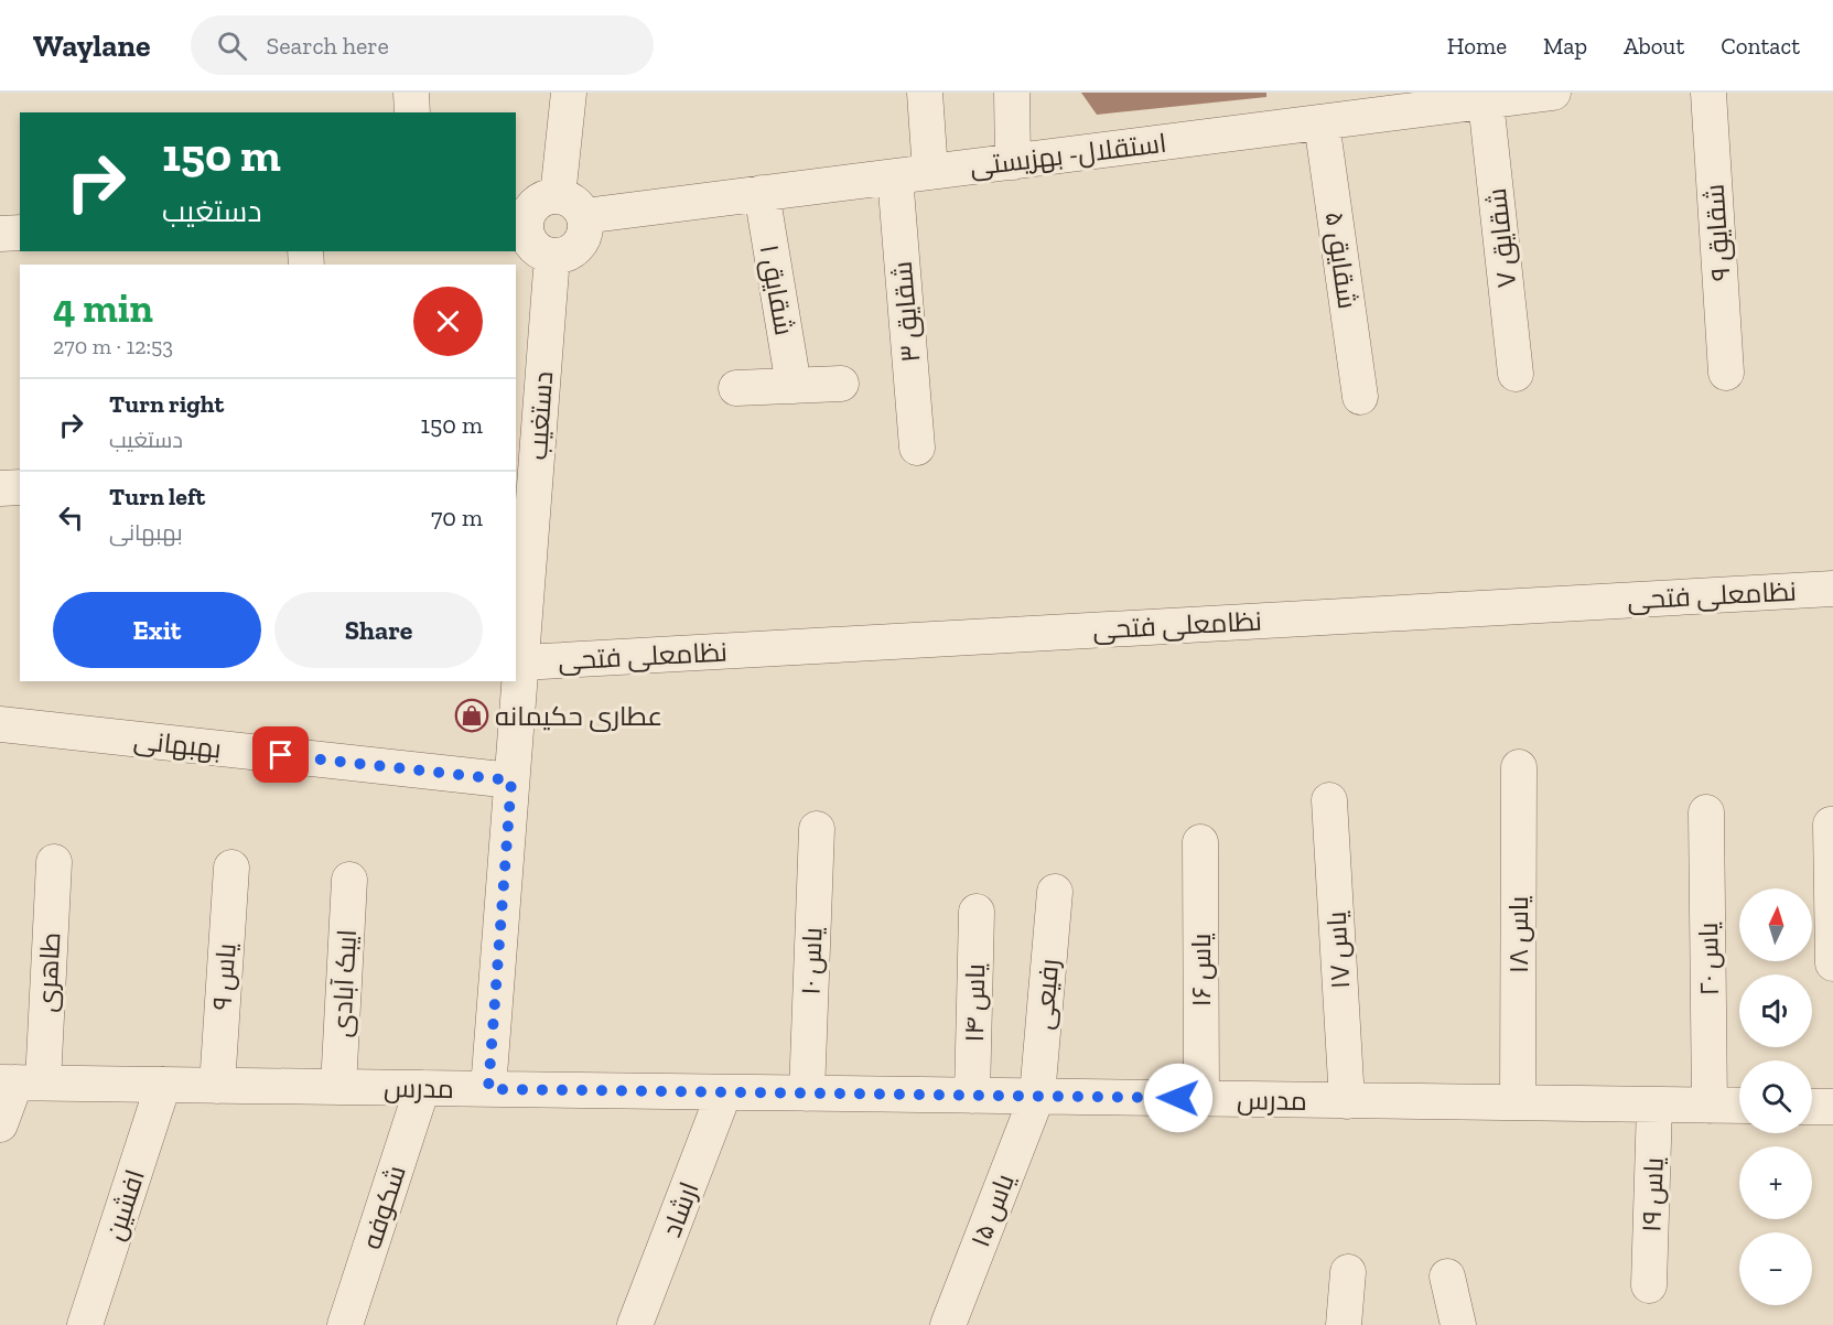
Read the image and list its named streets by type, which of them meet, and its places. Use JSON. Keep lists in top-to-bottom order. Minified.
{"streets":{"street":["استقلال- بهزیستی","شقایق ۹","شقایق ۷","شقایق ۵","شقایق ۱","شقایق ۳","دستغیب","نظامعلی فتحی","بهبهانی","یاس ۱۸","یاس ۱۷","یاس ۲۰","یاس ۱۰","یاس ۱۶","طاهری","یاس ۹","ایبک آبادی","رفیعی","یاس ۱۴","مدرس","یاس ۱۹","افشین","شکوفه","ارشاد","یاس ۱۵"]},"crossings":[["استقلال- بهزیستی","شقایق ۷"],["استقلال- بهزیستی","شقایق ۵"],["استقلال- بهزیستی","شقایق ۱"],["استقلال- بهزیستی","شقایق ۳"],["استقلال- بهزیستی","دستغیب"],["دستغیب","نظامعلی فتحی"],["دستغیب","بهبهانی"],["دستغیب","مدرس"],["یاس ۱۸","مدرس"],["یاس ۱۷","مدرس"],["یاس ۲۰","مدرس"],["یاس ۱۰","مدرس"],["یاس ۱۶","مدرس"],["طاهری","مدرس"],["یاس ۹","مدرس"],["ایبک آبادی","مدرس"],["رفیعی","مدرس"],["رفیعی","یاس ۱۵"],["یاس ۱۴","مدرس"],["مدرس","یاس ۱۹"],["مدرس","افشین"],["مدرس","شکوفه"],["مدرس","ارشاد"],["مدرس","یاس ۱۵"]],"places":{"shop":["عطاری حکیمانه"]},"north":"top","page":{"header":"Waylane","search":"Search here","nav":["Home","Map","About","Contact"],"turn":["150 m","دستغیب"],"heading":["4 min","270 m · 12:53"],"list":[{"name":"Turn right","note":"دستغیب","value":"150 m"},{"name":"Turn left","note":"بهبهانی","value":"70 m"}],"buttons":["Exit","Share"],"map_buttons":["+","−"]}}
